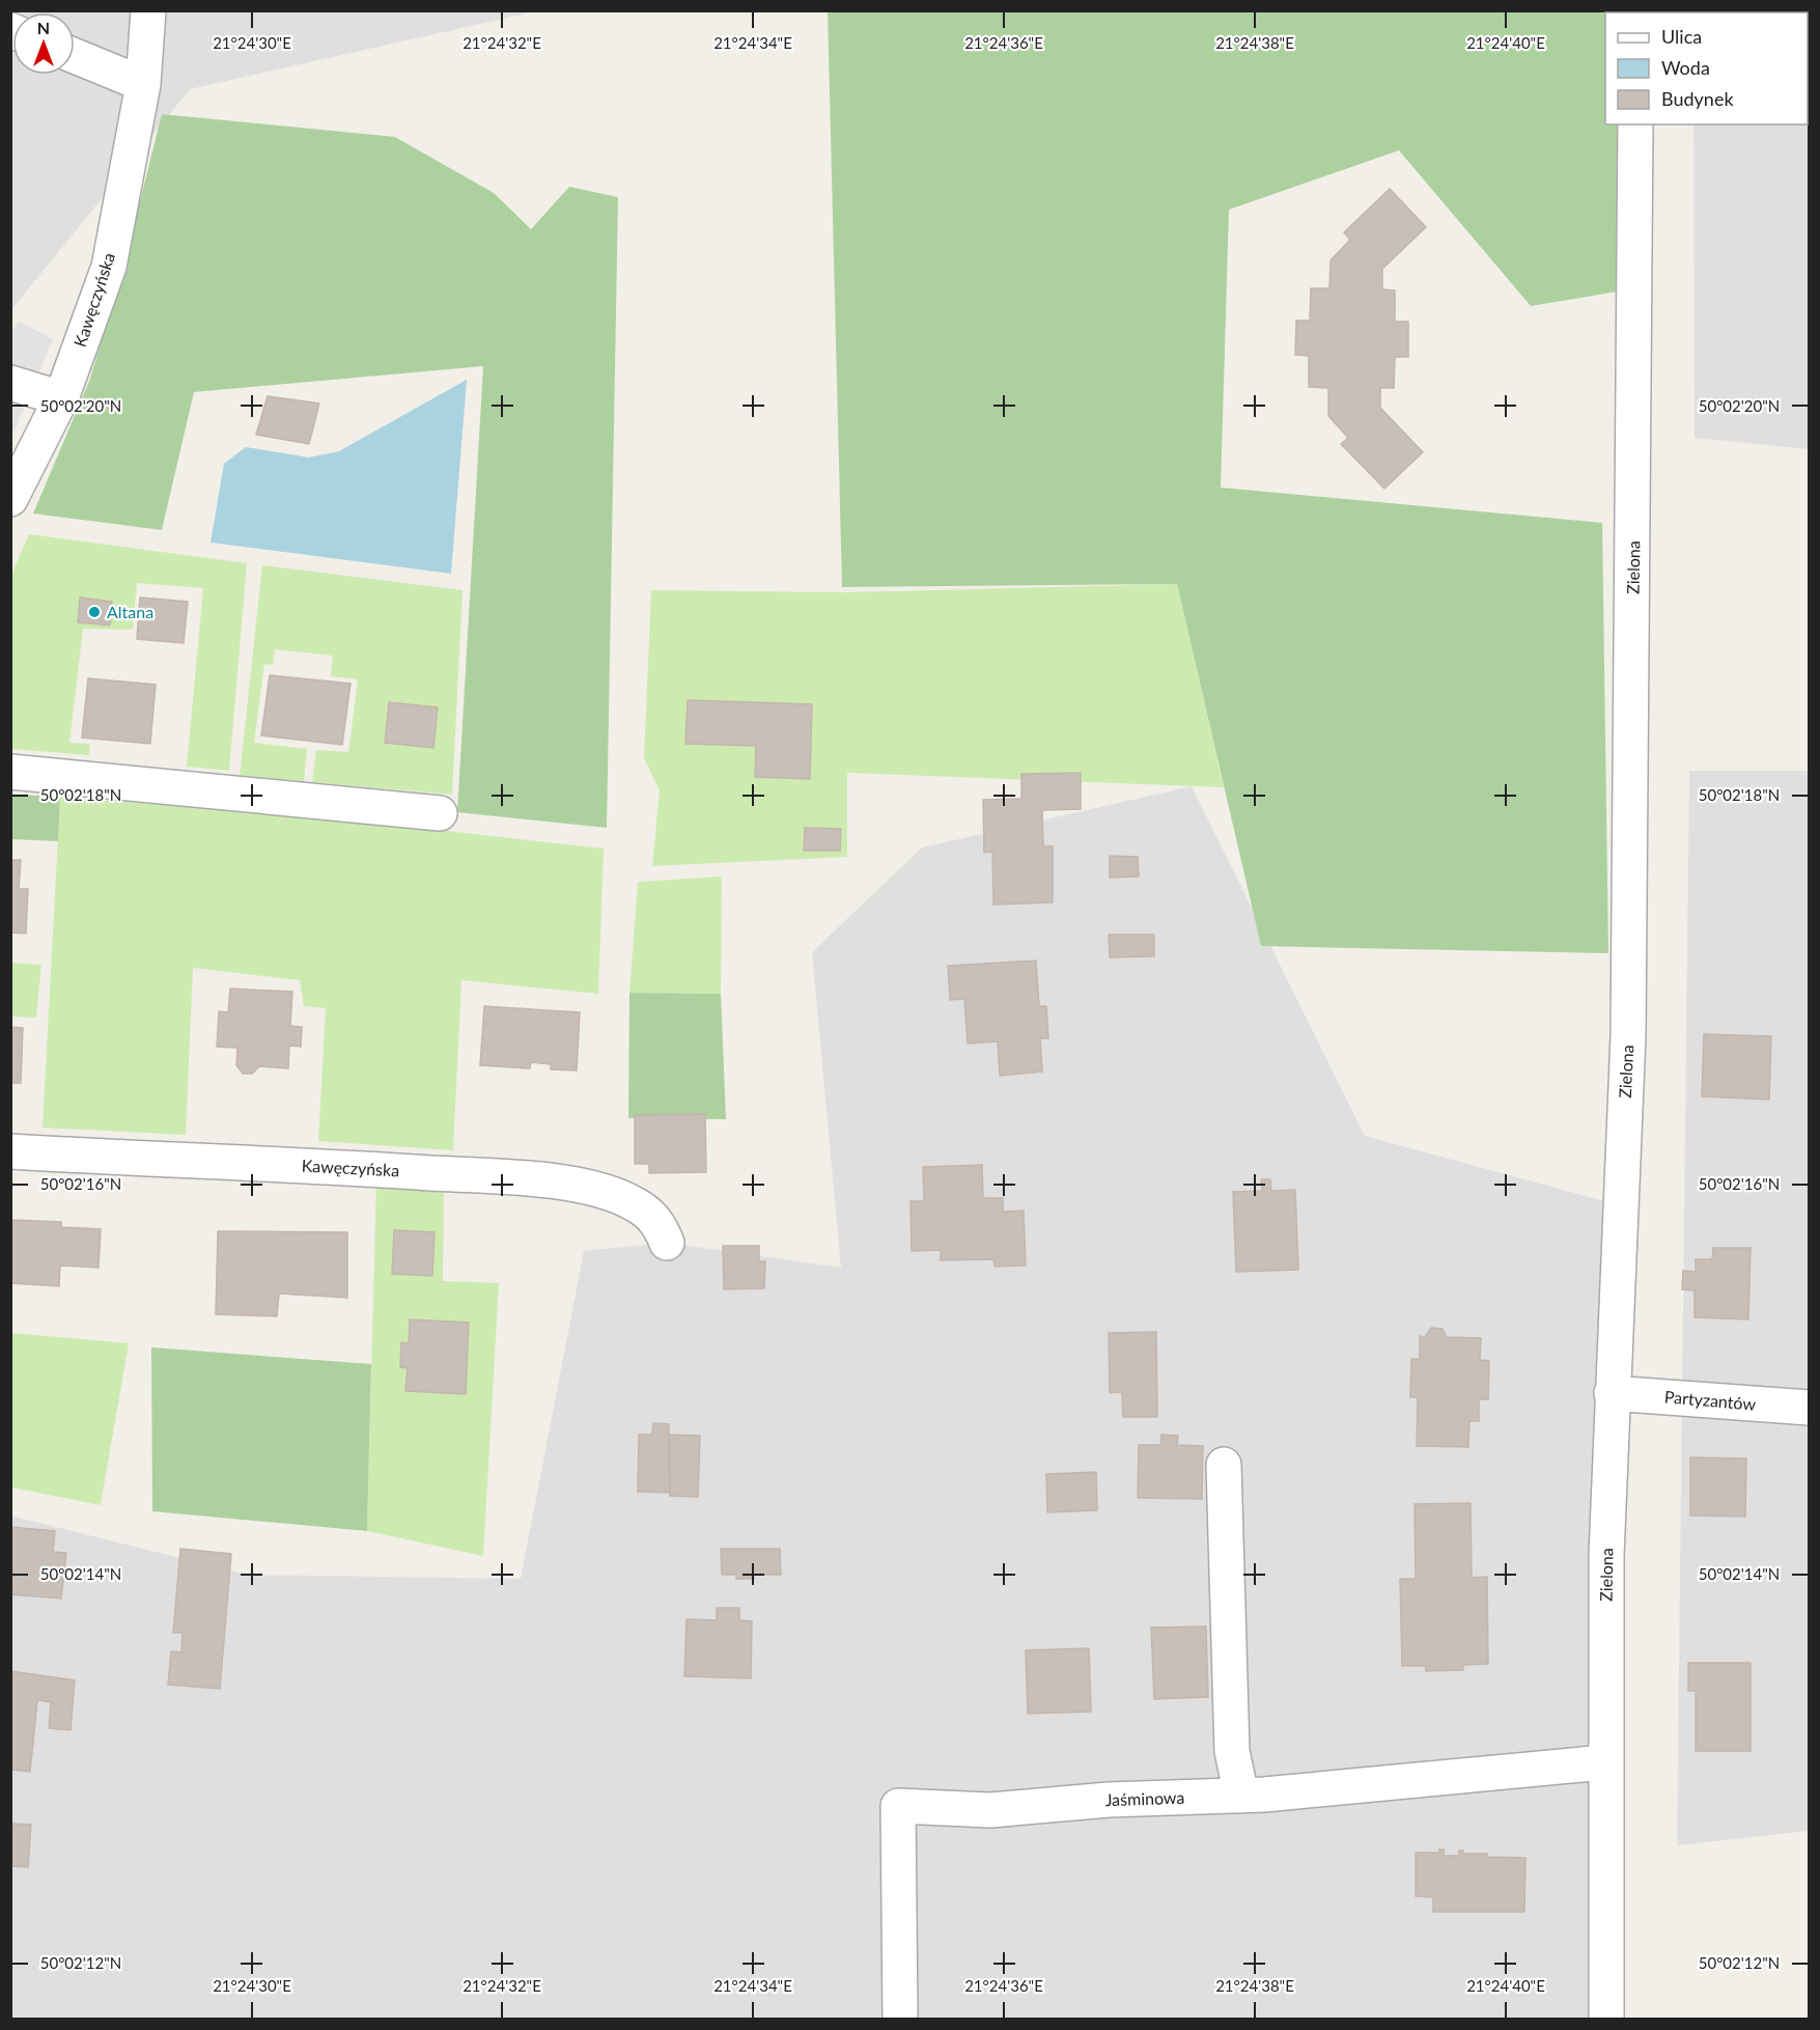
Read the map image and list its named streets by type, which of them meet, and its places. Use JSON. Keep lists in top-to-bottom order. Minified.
{"streets":{"street":["Kawęczyńska","Zielona","Partyzantów","Jaśminowa"]},"crossings":[["Zielona","Partyzantów"],["Zielona","Jaśminowa"]],"places":["Altana"],"legend":["Ulica","Woda","Budynek"],"north":"top","coordinates":["21°24'30\"E","21°24'32\"E","21°24'34\"E","21°24'36\"E","21°24'38\"E","21°24'40\"E","50°02'20\"N","50°02'18\"N","50°02'16\"N","50°02'14\"N","50°02'12\"N"]}
